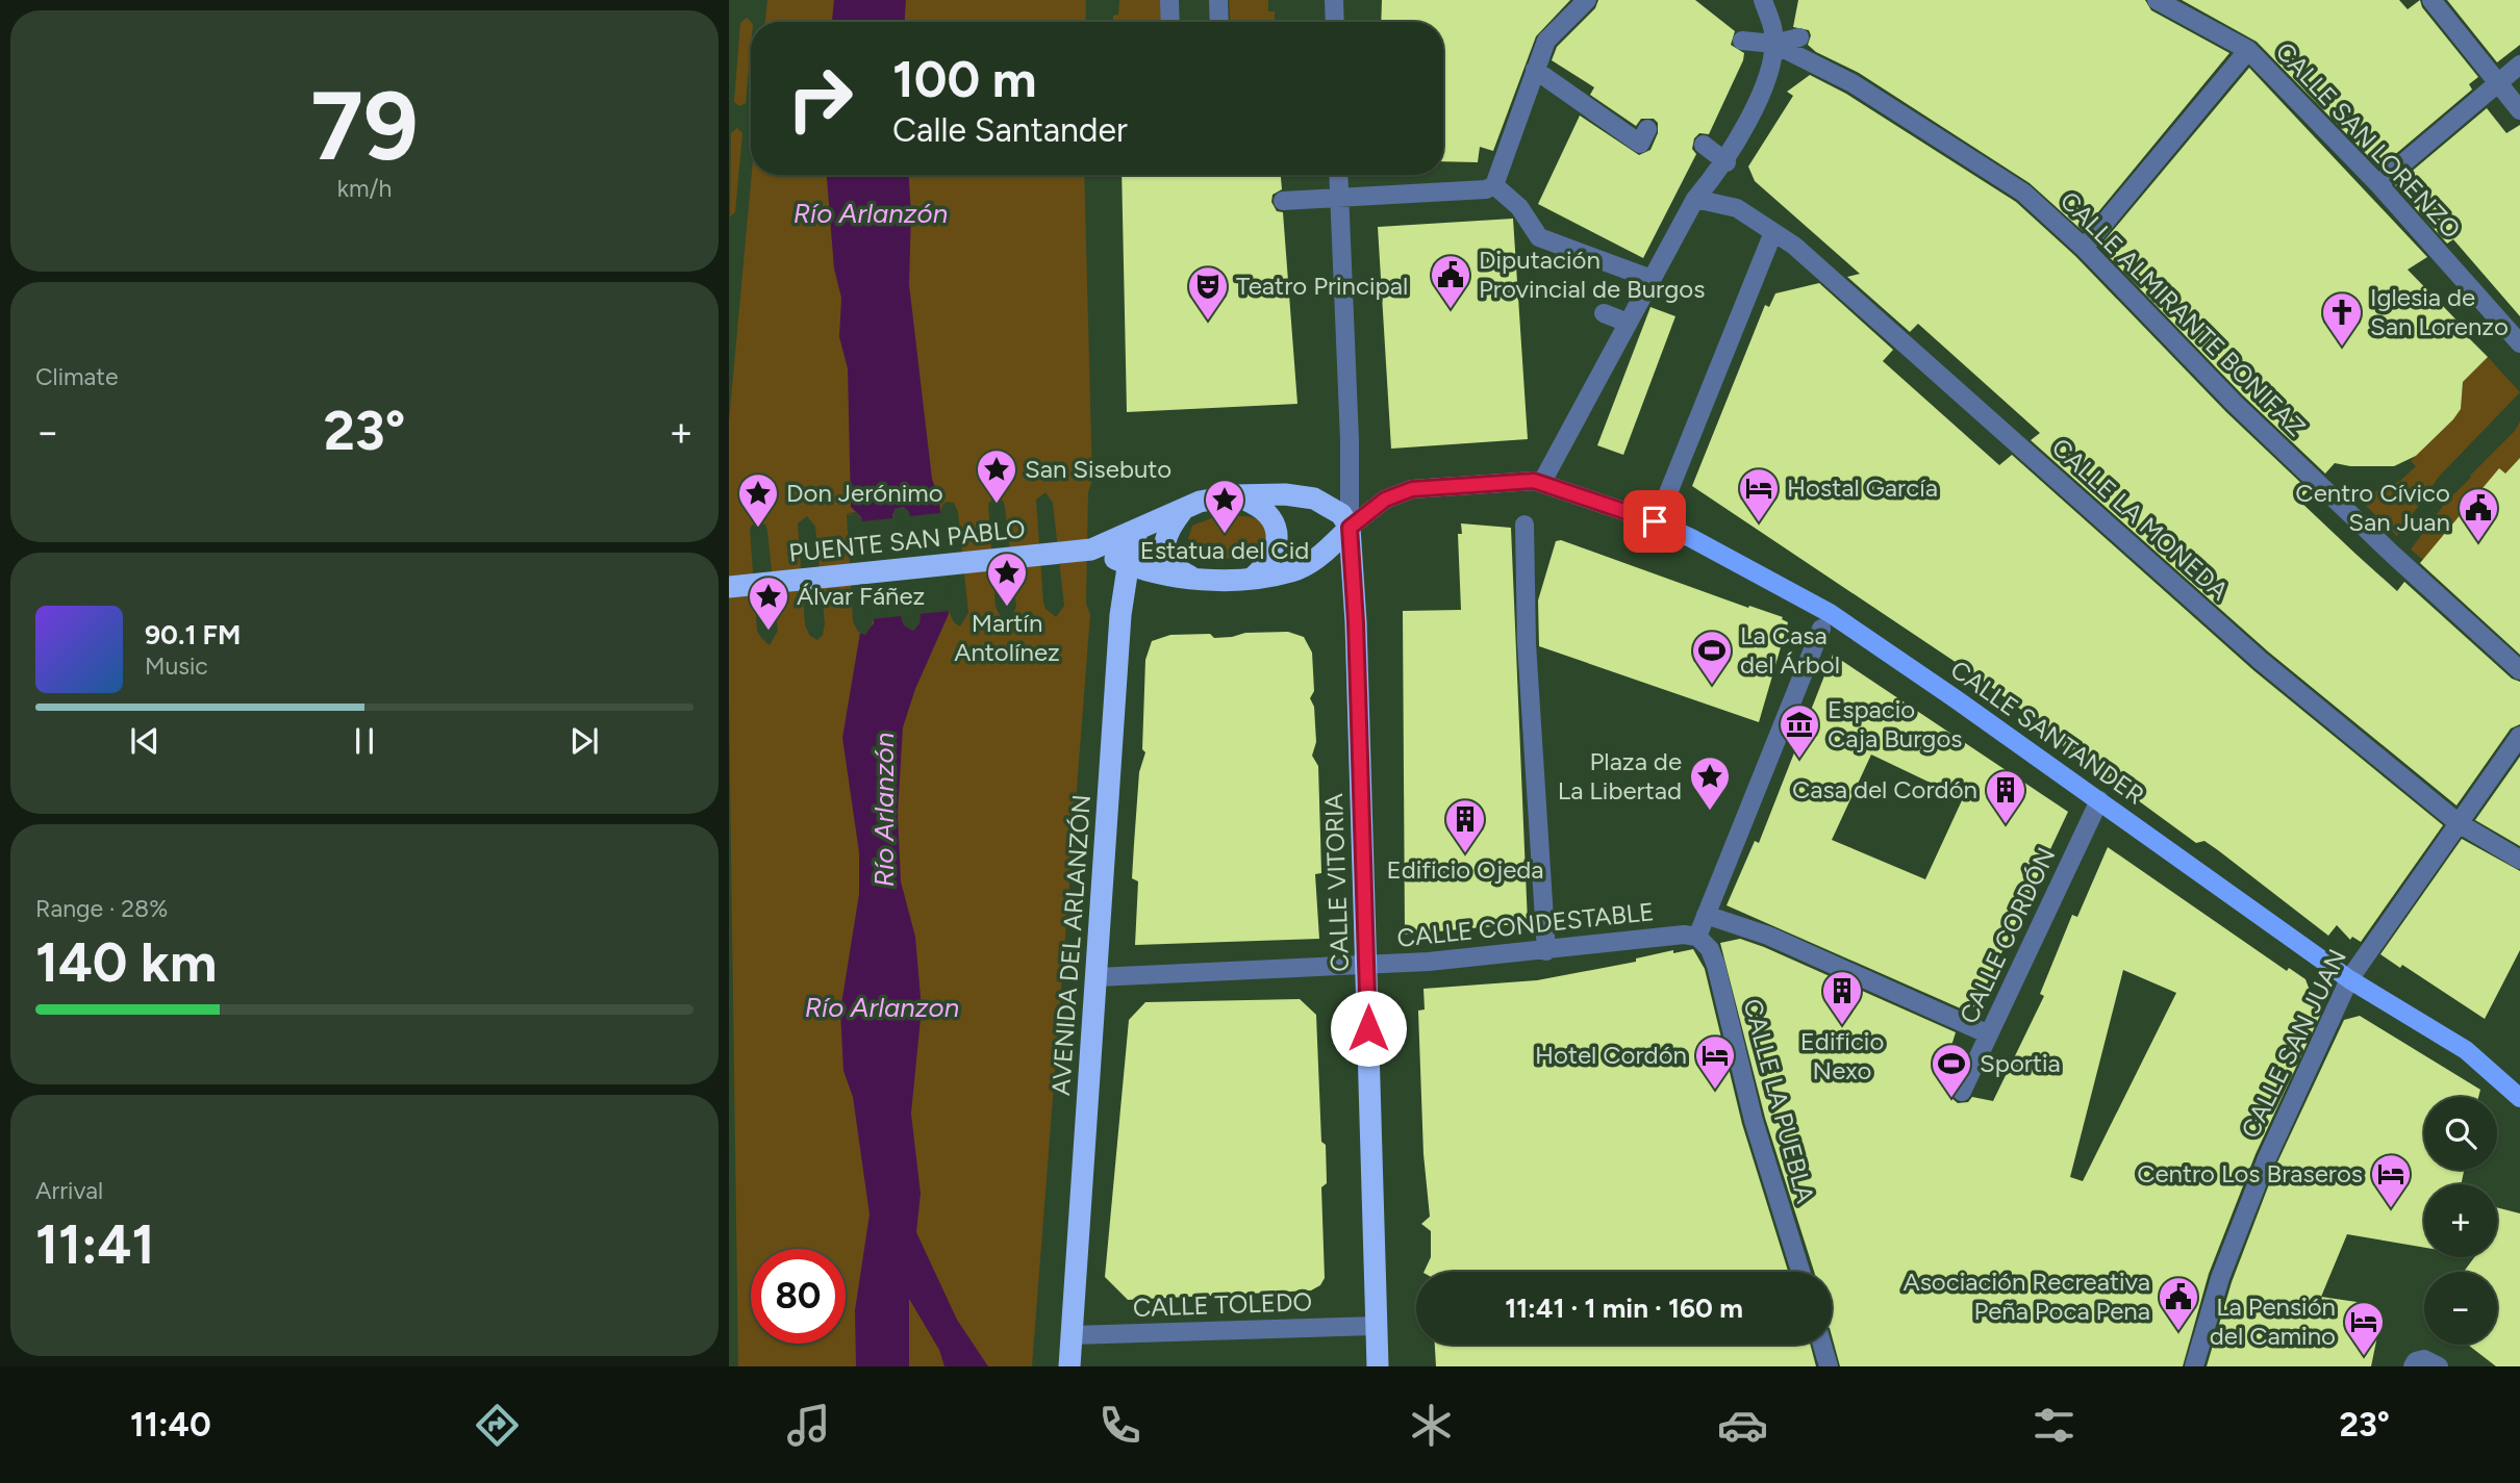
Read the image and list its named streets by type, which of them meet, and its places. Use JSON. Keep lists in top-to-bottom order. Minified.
{"streets":{"highway":["PUENTE SAN PABLO","CALLE VITORIA","AVENIDA DEL ARLANZÓN"],"main road":["CALLE SANTANDER"],"street":["CALLE SAN LORENZO","CALLE ALMIRANTE BONIFAZ","CALLE LA MONEDA","CALLE CONDESTABLE","CALLE CORDÓN","CALLE SAN JUAN","CALLE LA PUEBLA","CALLE TOLEDO"]},"crossings":[["CALLE LA MONEDA","CALLE SAN JUAN"],["CALLE SANTANDER","CALLE VITORIA"],["CALLE SANTANDER","CALLE CORDÓN"],["CALLE SANTANDER","CALLE SAN JUAN"],["CALLE VITORIA","CALLE CONDESTABLE"],["CALLE VITORIA","CALLE TOLEDO"],["CALLE CONDESTABLE","AVENIDA DEL ARLANZÓN"],["CALLE CONDESTABLE","CALLE LA PUEBLA"],["AVENIDA DEL ARLANZÓN","CALLE TOLEDO"]],"water":["Río Arlanzón","Río Arlanzon"],"places":{"public building":["Diputación Provincial de Burgos","Centro Cívico San Juan","Asociación Recreativa Peña Poca Pena"],"theatre":["Teatro Principal"],"church":["Iglesia de San Lorenzo"],"place":["San Sisebuto","Don Jerónimo","Estatua del Cid","Martín Antolínez","Álvar Fáñez","Plaza de La Libertad"],"hotel":["Hostal García","Hotel Cordón","Centro Los Braseros","La Pensión del Camino"],"sports":["La Casa del Árbol","Sportia"],"museum":["Espacio Caja Burgos"],"building":["Casa del Cordón","Edificio Ojeda","Edificio Nexo"]},"page":{"tile":[["79","km/h"],"Climate",["Range · 28%","140 km"],["Arrival","11:41"]],"turn":["100 m","Calle Santander"],"heat":["−","23°","+"],"song":["90.1 FM","Music"],"map_buttons":["+","−"],"limit":"80","trip":"11:41 · 1 min · 160 m","tabs":["11:40","23°"]}}
